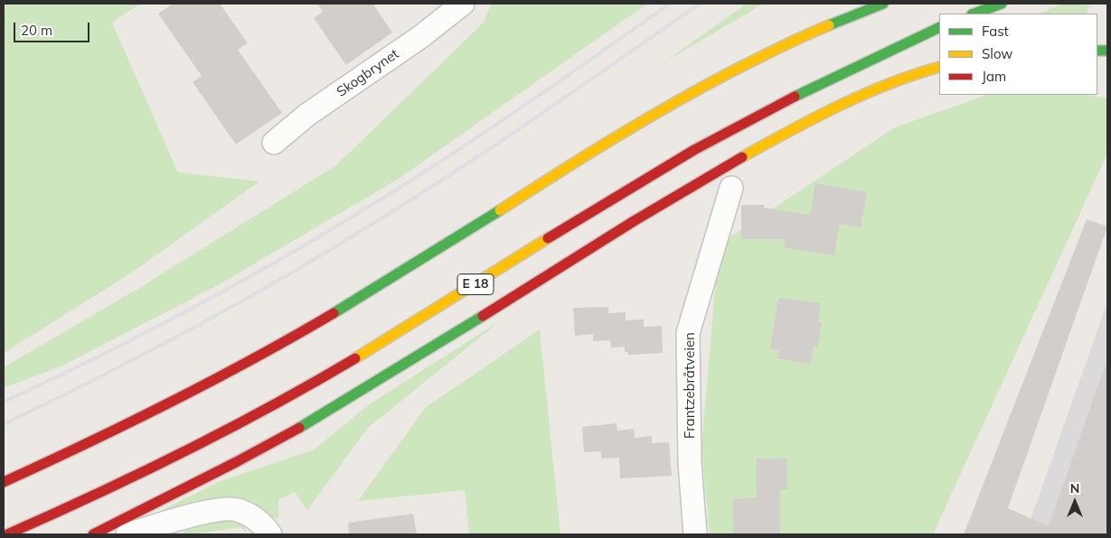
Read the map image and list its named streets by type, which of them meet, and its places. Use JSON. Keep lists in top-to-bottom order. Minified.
{"streets":{"highway":["E 18"],"street":["Skogbrynet","Frantzebråtveien"]},"legend":["Fast","Slow","Jam"],"scale_bar":"20 m","north":"top"}
